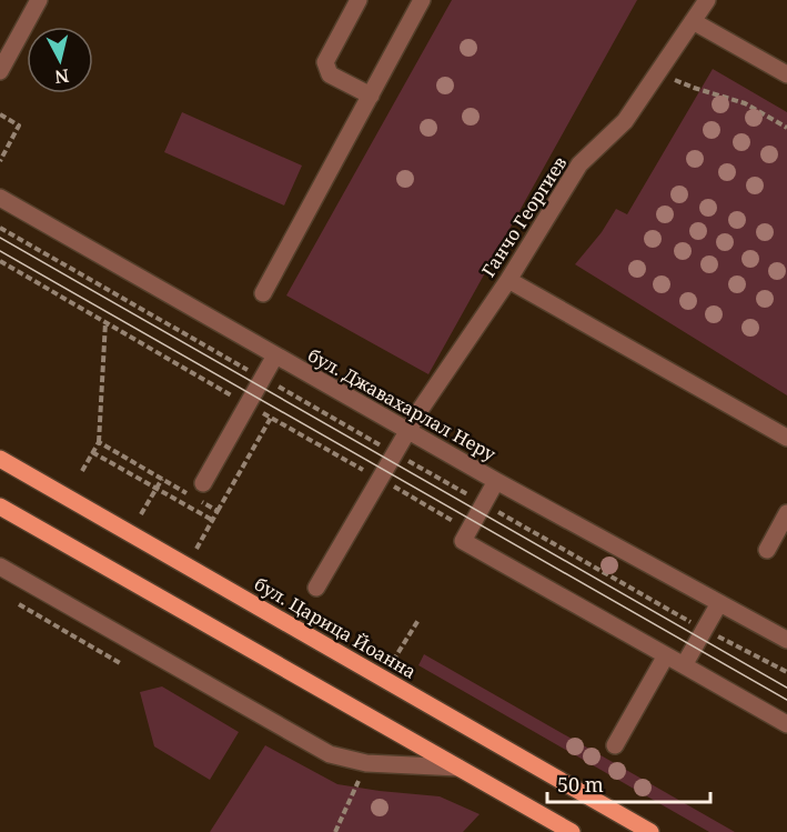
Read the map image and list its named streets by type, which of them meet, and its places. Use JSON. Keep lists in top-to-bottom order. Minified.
{"streets":{"main road":["бул. Царица Йоанна"],"street":["Ганчо Георгиев","бул. Джавахарлал Неру"]},"crossings":[["Ганчо Георгиев","бул. Джавахарлал Неру"]],"scale_bar":"50 m","north":"bottom"}
